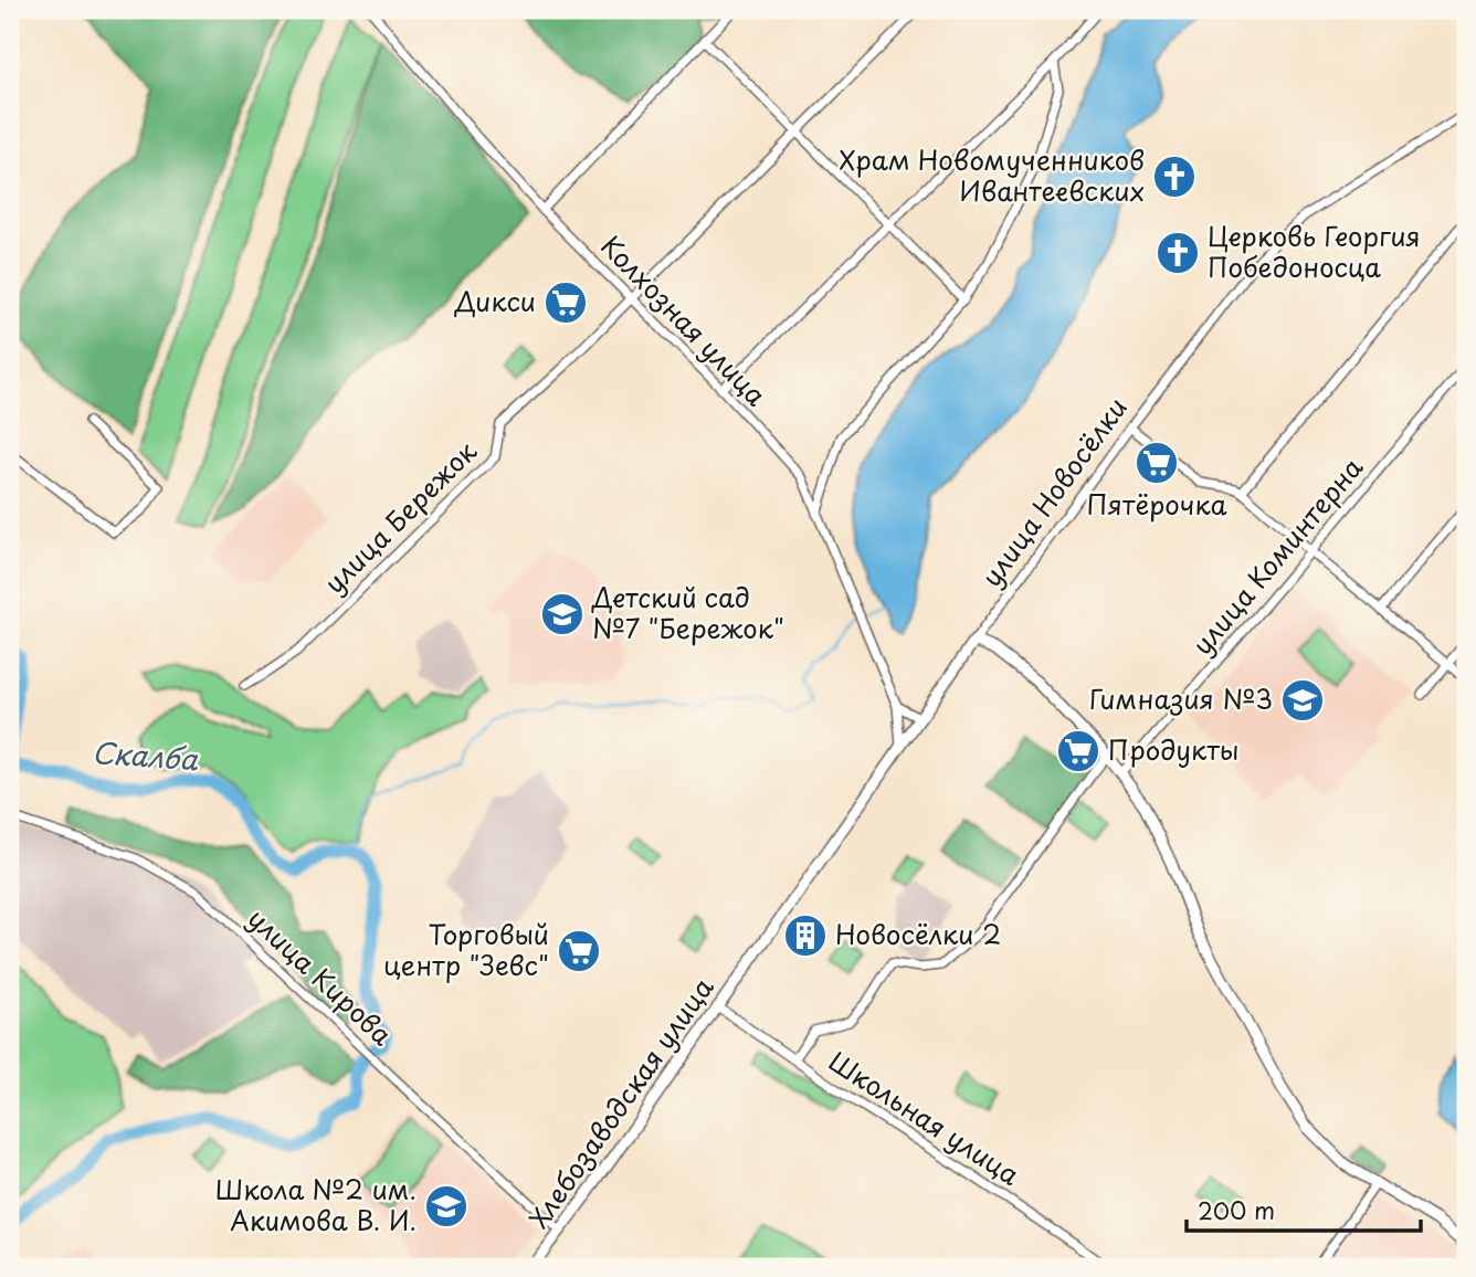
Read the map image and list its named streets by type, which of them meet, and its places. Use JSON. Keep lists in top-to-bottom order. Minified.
{"streets":{"main road":["улица Новосёлки","Хлебозаводская улица"],"street":["Колхозная улица","улица Бережок","улица Коминтерна","улица Кирова","Школьная улица"]},"crossings":[["Колхозная улица","улица Новосёлки"],["Колхозная улица","улица Бережок"],["улица Новосёлки","Хлебозаводская улица"],["улица Кирова","Хлебозаводская улица"],["Хлебозаводская улица","Школьная улица"]],"water":["Скалба"],"places":{"church":["Храм Новомученников Ивантеевских","Церковь Георгия Победоносца"],"supermarket":["Дикси","Пятёрочка","Продукты","Торговый центр \"Зевс\""],"school or university":["Детский сад №7 \"Бережок\"","Гимназия №3","Школа №2 им. Акимова В. И."],"building":["Новосёлки 2"]},"scale_bar":"200 m"}
